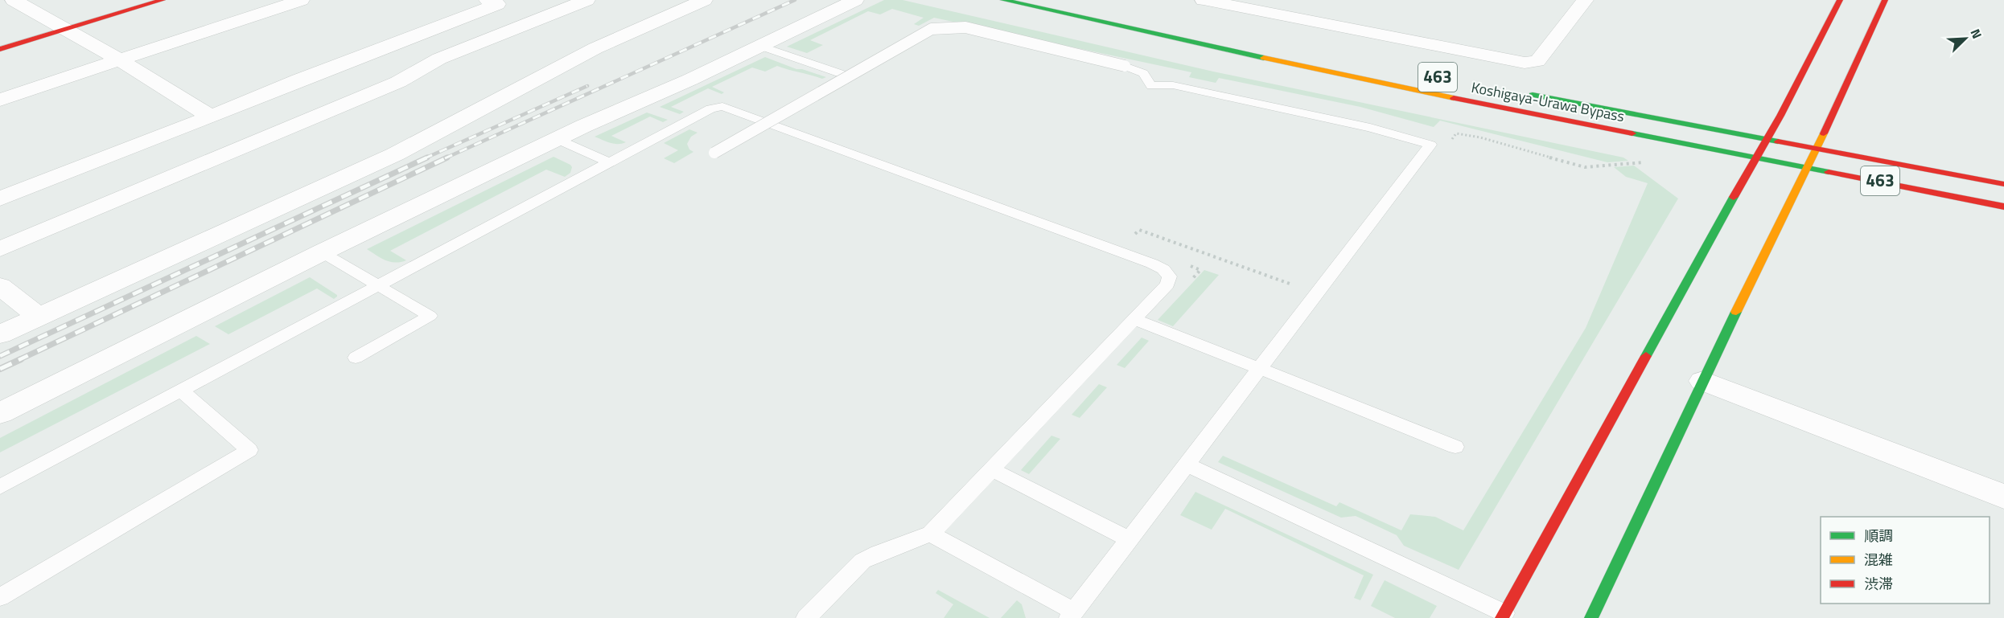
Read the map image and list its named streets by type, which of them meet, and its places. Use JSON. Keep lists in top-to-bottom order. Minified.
{"streets":{"main road":["463","Koshigaya-Urawa Bypass"]},"legend":["順調","混雑","渋滞"],"north":"top right"}
